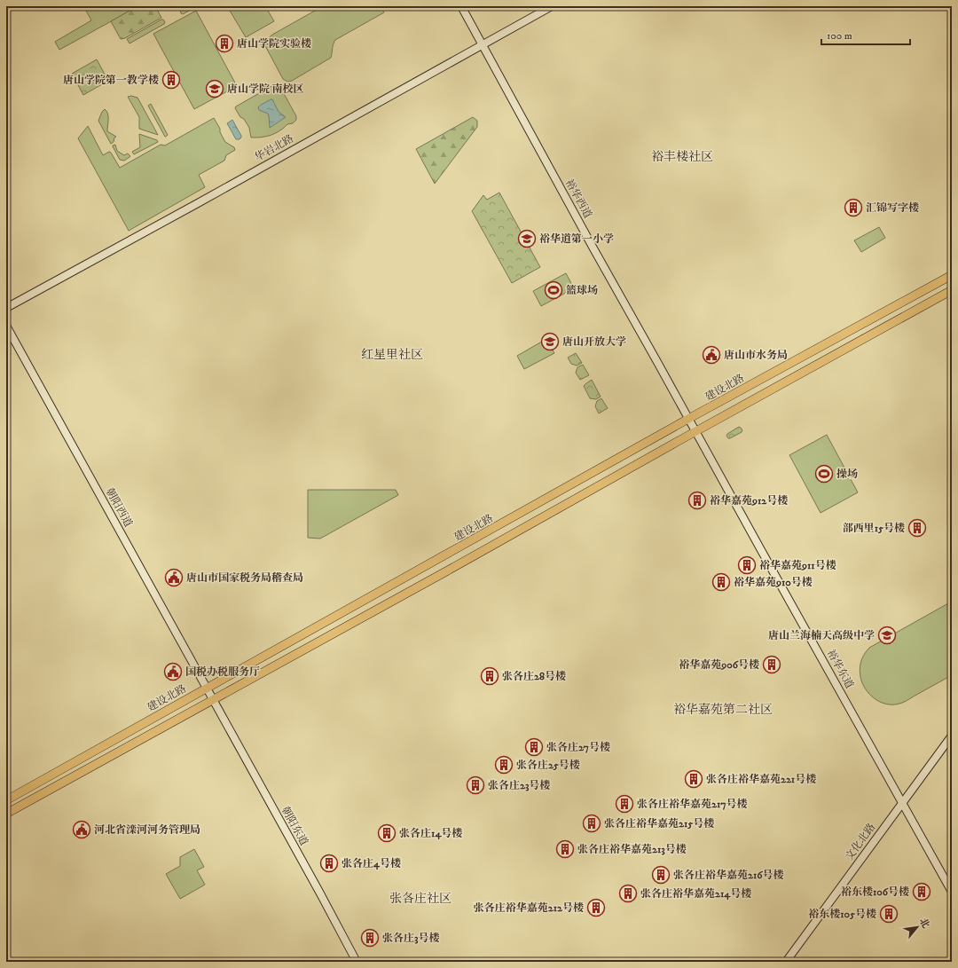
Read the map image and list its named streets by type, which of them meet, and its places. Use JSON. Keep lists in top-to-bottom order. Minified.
{"streets":{"main road":["建设北路"],"street":["华岩北路","裕华西道","朝阳西道","裕华东道","朝阳东道","文化北路"]},"crossings":[["华岩北路","裕华西道"],["裕华西道","建设北路"],["裕华西道","裕华东道"],["建设北路","朝阳西道"],["建设北路","裕华东道"],["朝阳西道","朝阳东道"],["裕华东道","文化北路"]],"districts":["裕丰楼社区","红星里社区","裕华嘉苑第二社区","张各庄社区"],"places":{"building":["唐山学院实验楼","唐山学院第一教学楼","汇锦写字楼","裕华嘉苑912号楼","部西里15号楼","裕华嘉苑911号楼","裕华嘉苑910号楼","裕华嘉苑906号楼","张各庄28号楼","张各庄27号楼","张各庄25号楼","张各庄裕华嘉苑221号楼","张各庄23号楼","张各庄裕华嘉苑217号楼","张各庄裕华嘉苑215号楼","张各庄14号楼","张各庄裕华嘉苑213号楼","张各庄4号楼","张各庄裕华嘉苑216号楼","裕东楼106号楼","张各庄裕华嘉苑214号楼","张各庄裕华嘉苑212号楼","裕东楼105号楼","张各庄3号楼"],"school or university":["唐山学院 南校区","裕华道第一小学","唐山开放大学","唐山兰海楠天高级中学"],"sports":["篮球场","操场"],"public building":["唐山市水务局","唐山市国家税务局稽查局","国税办税服务厅","河北省滦河河务管理局"]},"scale_bar":"100 m","north":"top right"}
